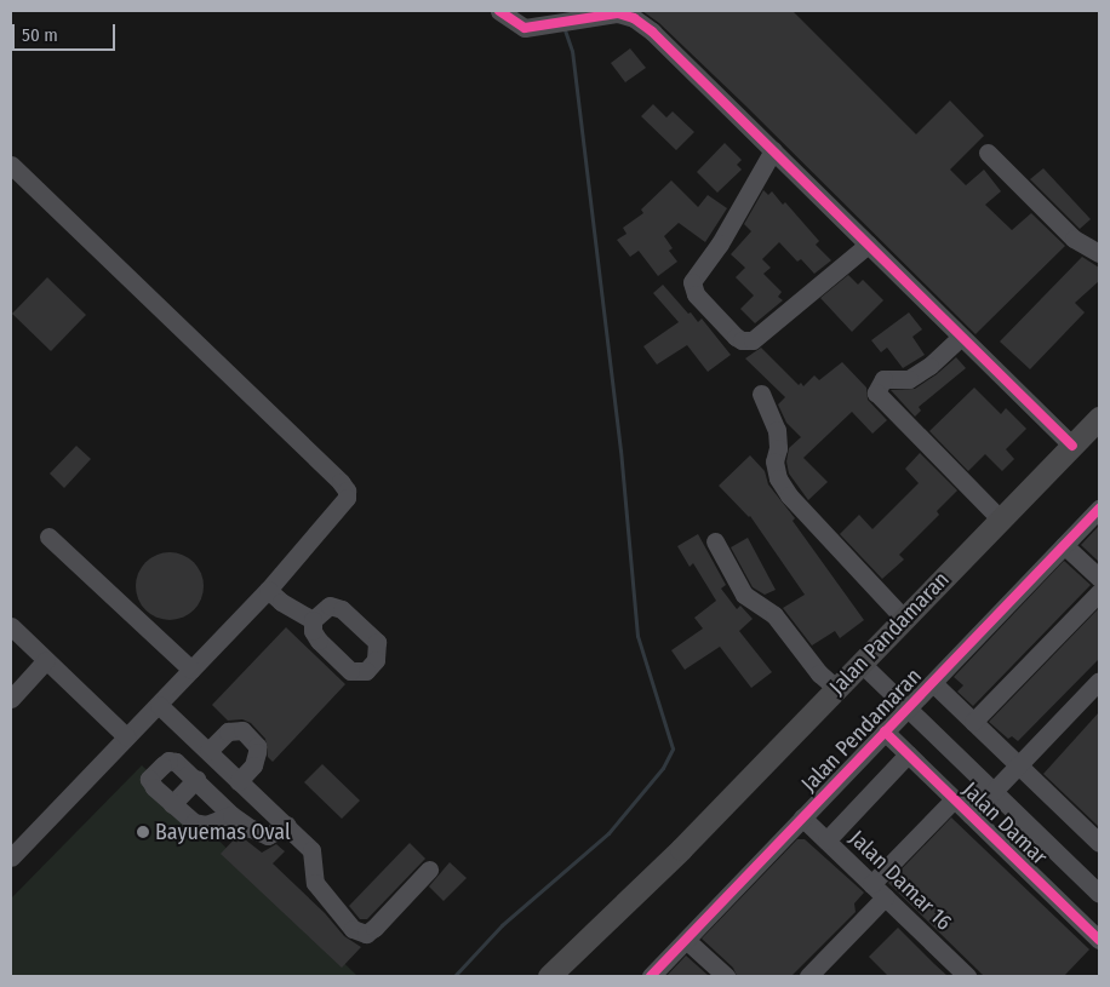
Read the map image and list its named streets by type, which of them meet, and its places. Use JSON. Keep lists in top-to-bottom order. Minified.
{"streets":{"main road":["Jalan Pandamaran"],"street":["Jalan Pendamaran","Jalan Damar","Jalan Damar 16"]},"crossings":[["Jalan Pandamaran","Jalan Damar"],["Jalan Pendamaran","Jalan Damar"],["Jalan Pendamaran","Jalan Damar 16"]],"places":["Bayuemas Oval"],"scale_bar":"50 m"}
